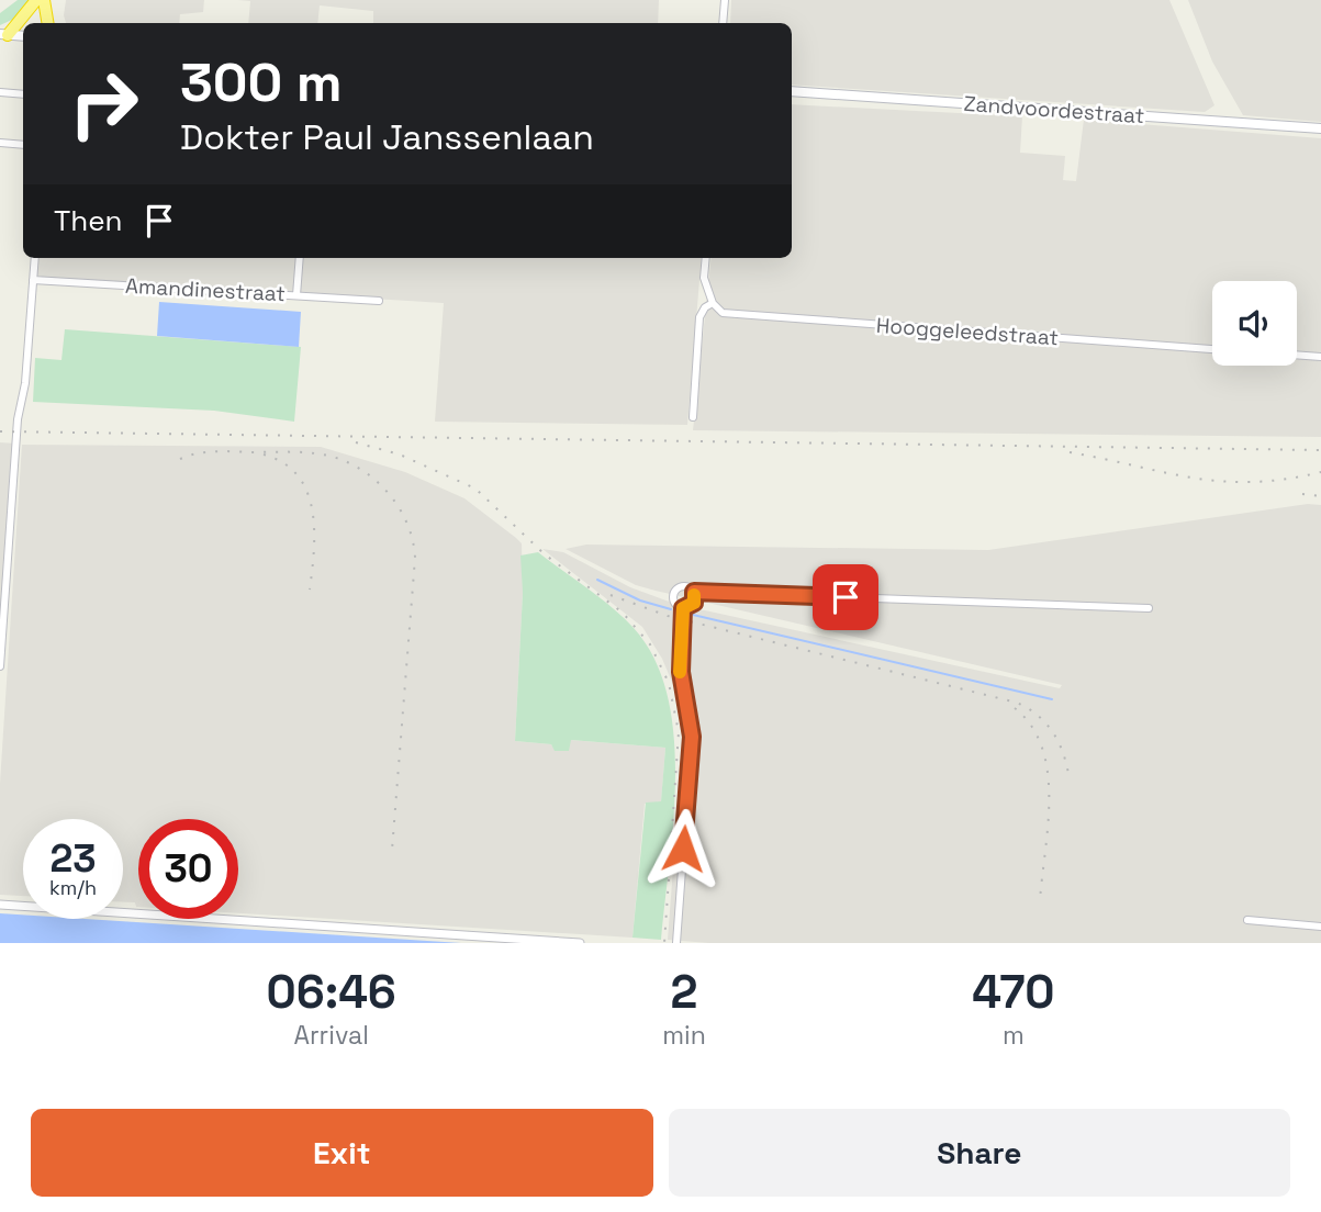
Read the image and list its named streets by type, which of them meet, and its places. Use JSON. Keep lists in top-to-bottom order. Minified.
{"streets":{"main road":["Zandvoordestraat"],"street":["Amandinestraat","Hooggeleedstraat"]},"page":{"turn":["300 m","Dokter Paul Janssenlaan"],"then":"Then","speed":"23 km/h","limit":"30","eta":["06:46","Arrival","2","min","470","m"],"buttons":["Exit","Share"]}}
